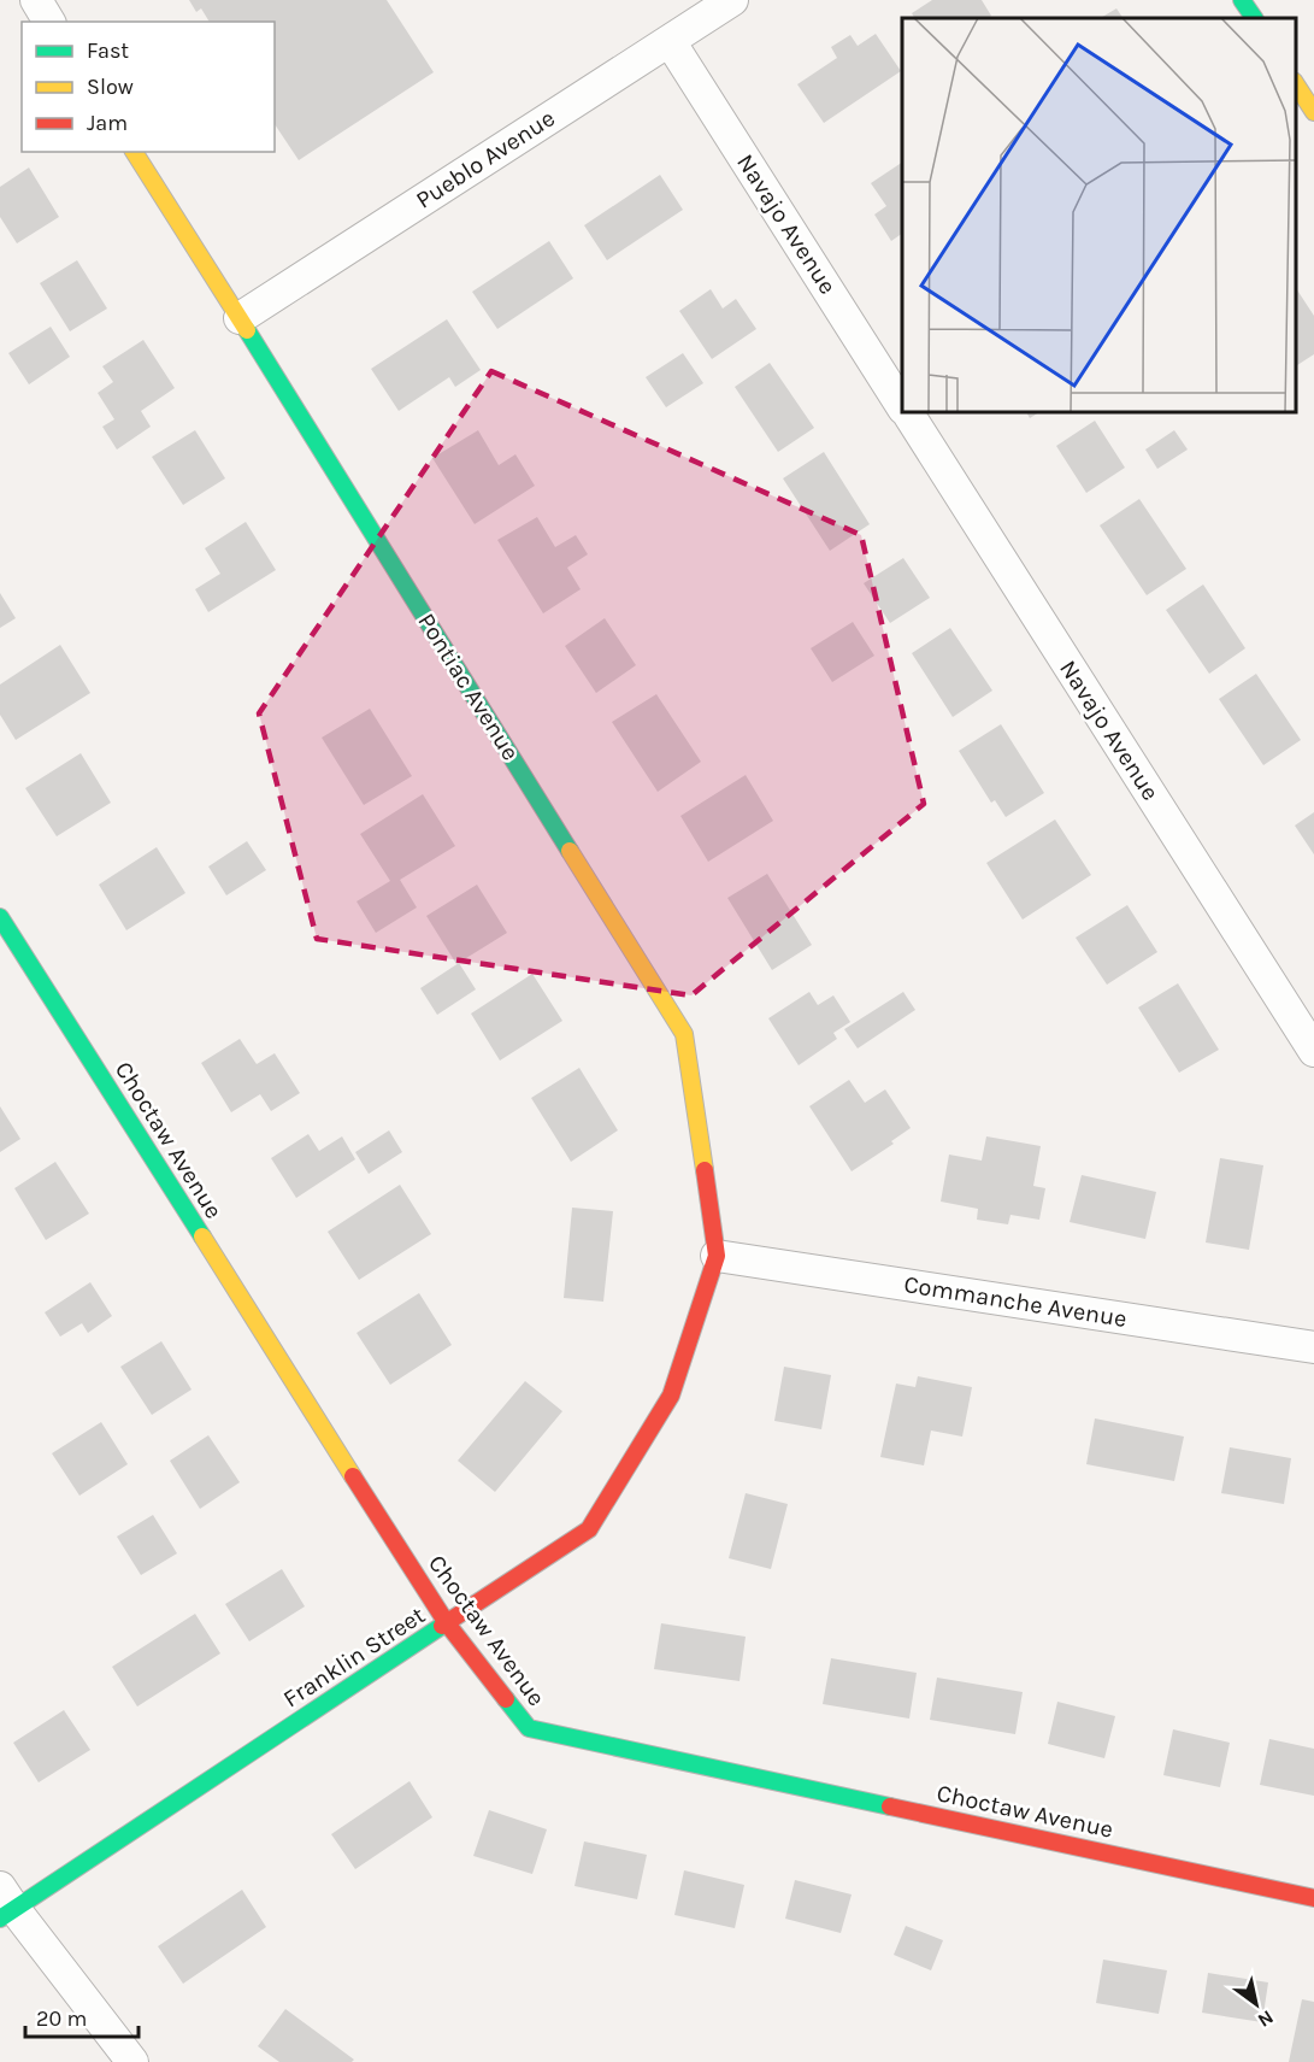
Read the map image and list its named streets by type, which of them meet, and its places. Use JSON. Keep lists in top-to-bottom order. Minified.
{"streets":{"street":["Pueblo Avenue","Navajo Avenue","Pontiac Avenue","Choctaw Avenue","Commanche Avenue","Franklin Street"]},"crossings":[["Pueblo Avenue","Navajo Avenue"],["Pueblo Avenue","Pontiac Avenue"],["Pontiac Avenue","Commanche Avenue"],["Pontiac Avenue","Franklin Street"],["Choctaw Avenue","Franklin Street"],["Commanche Avenue","Franklin Street"]],"legend":["Fast","Slow","Jam"],"scale_bar":"20 m","north":"bottom right"}
